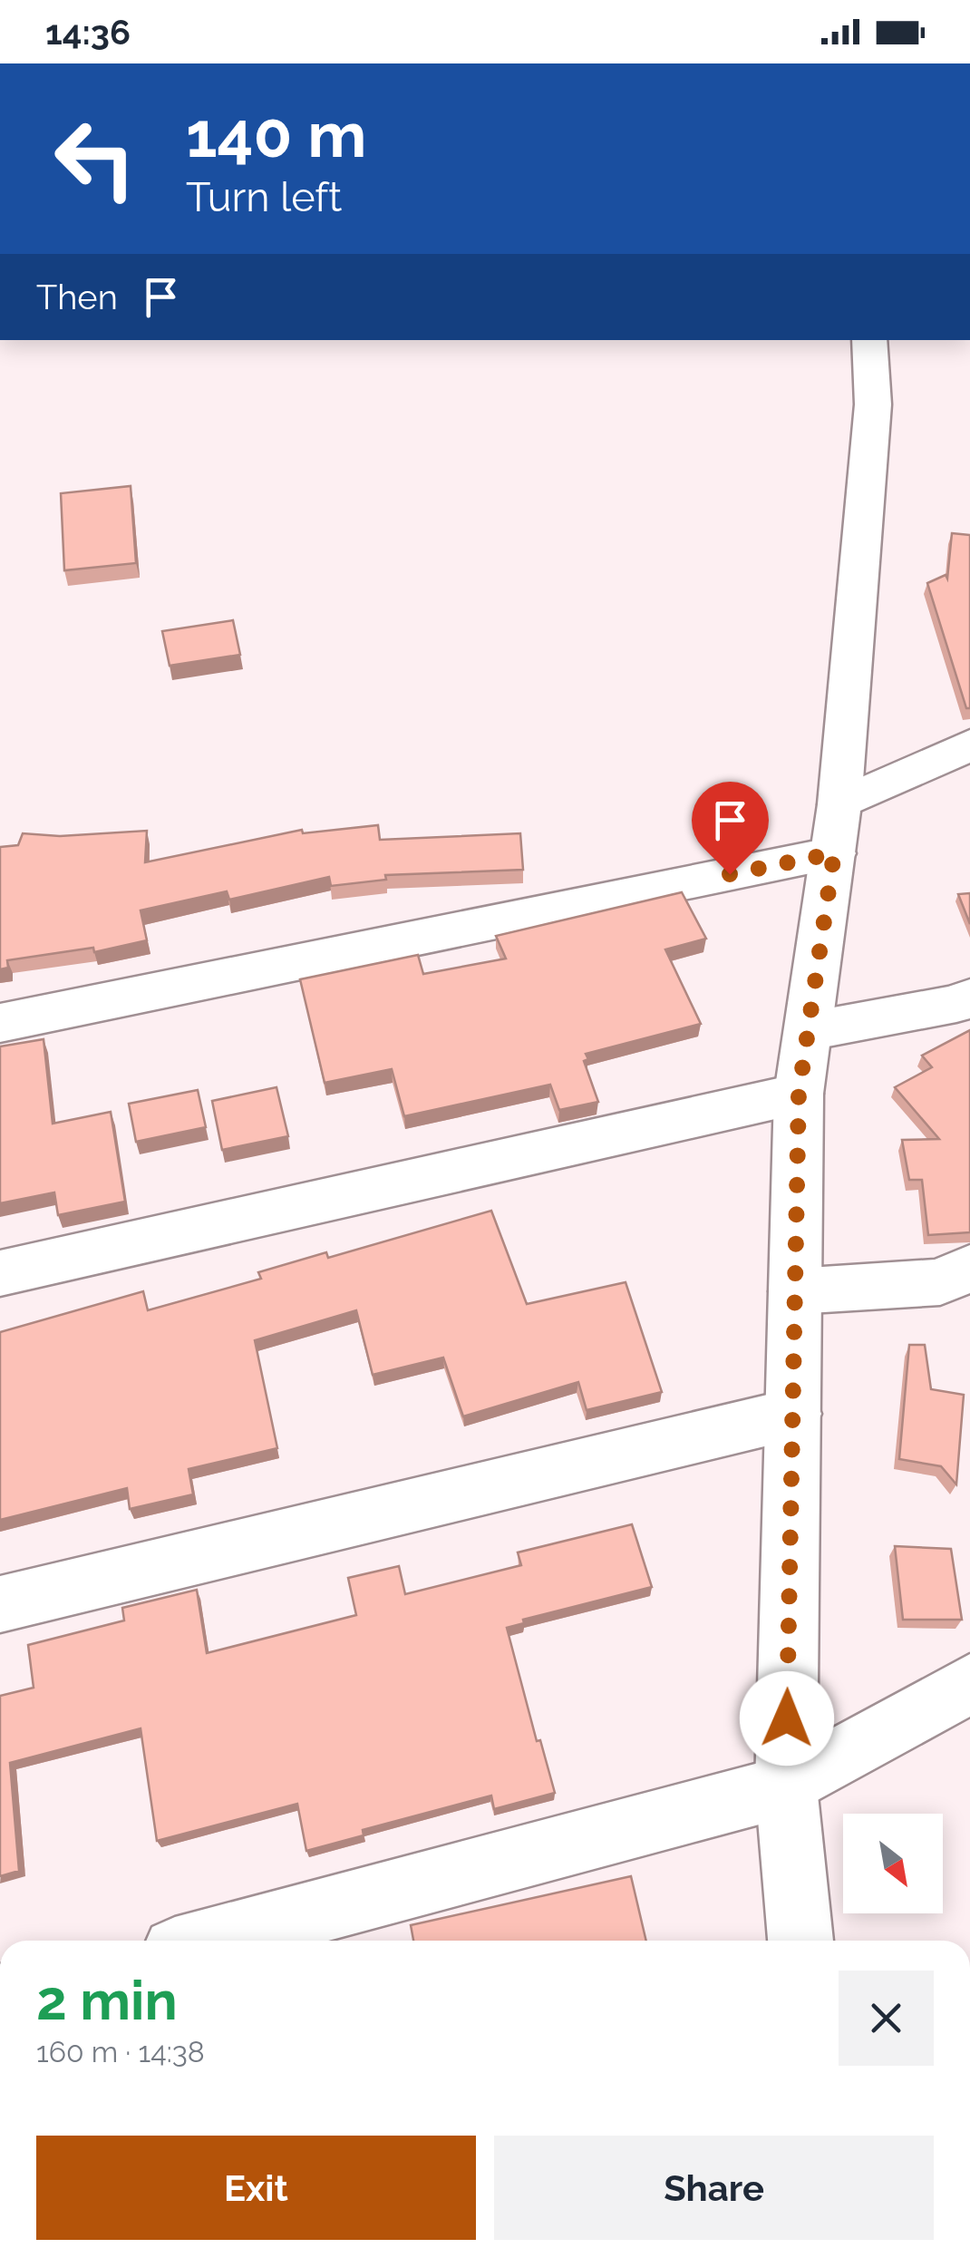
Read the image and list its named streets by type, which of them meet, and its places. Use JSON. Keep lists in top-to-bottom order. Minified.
{"north":"bottom right","page":{"status":"14:36","turn":["140 m","Turn left"],"then":"Then","heading":["2 min","160 m · 14:38"],"buttons":["Exit","Share"]}}
